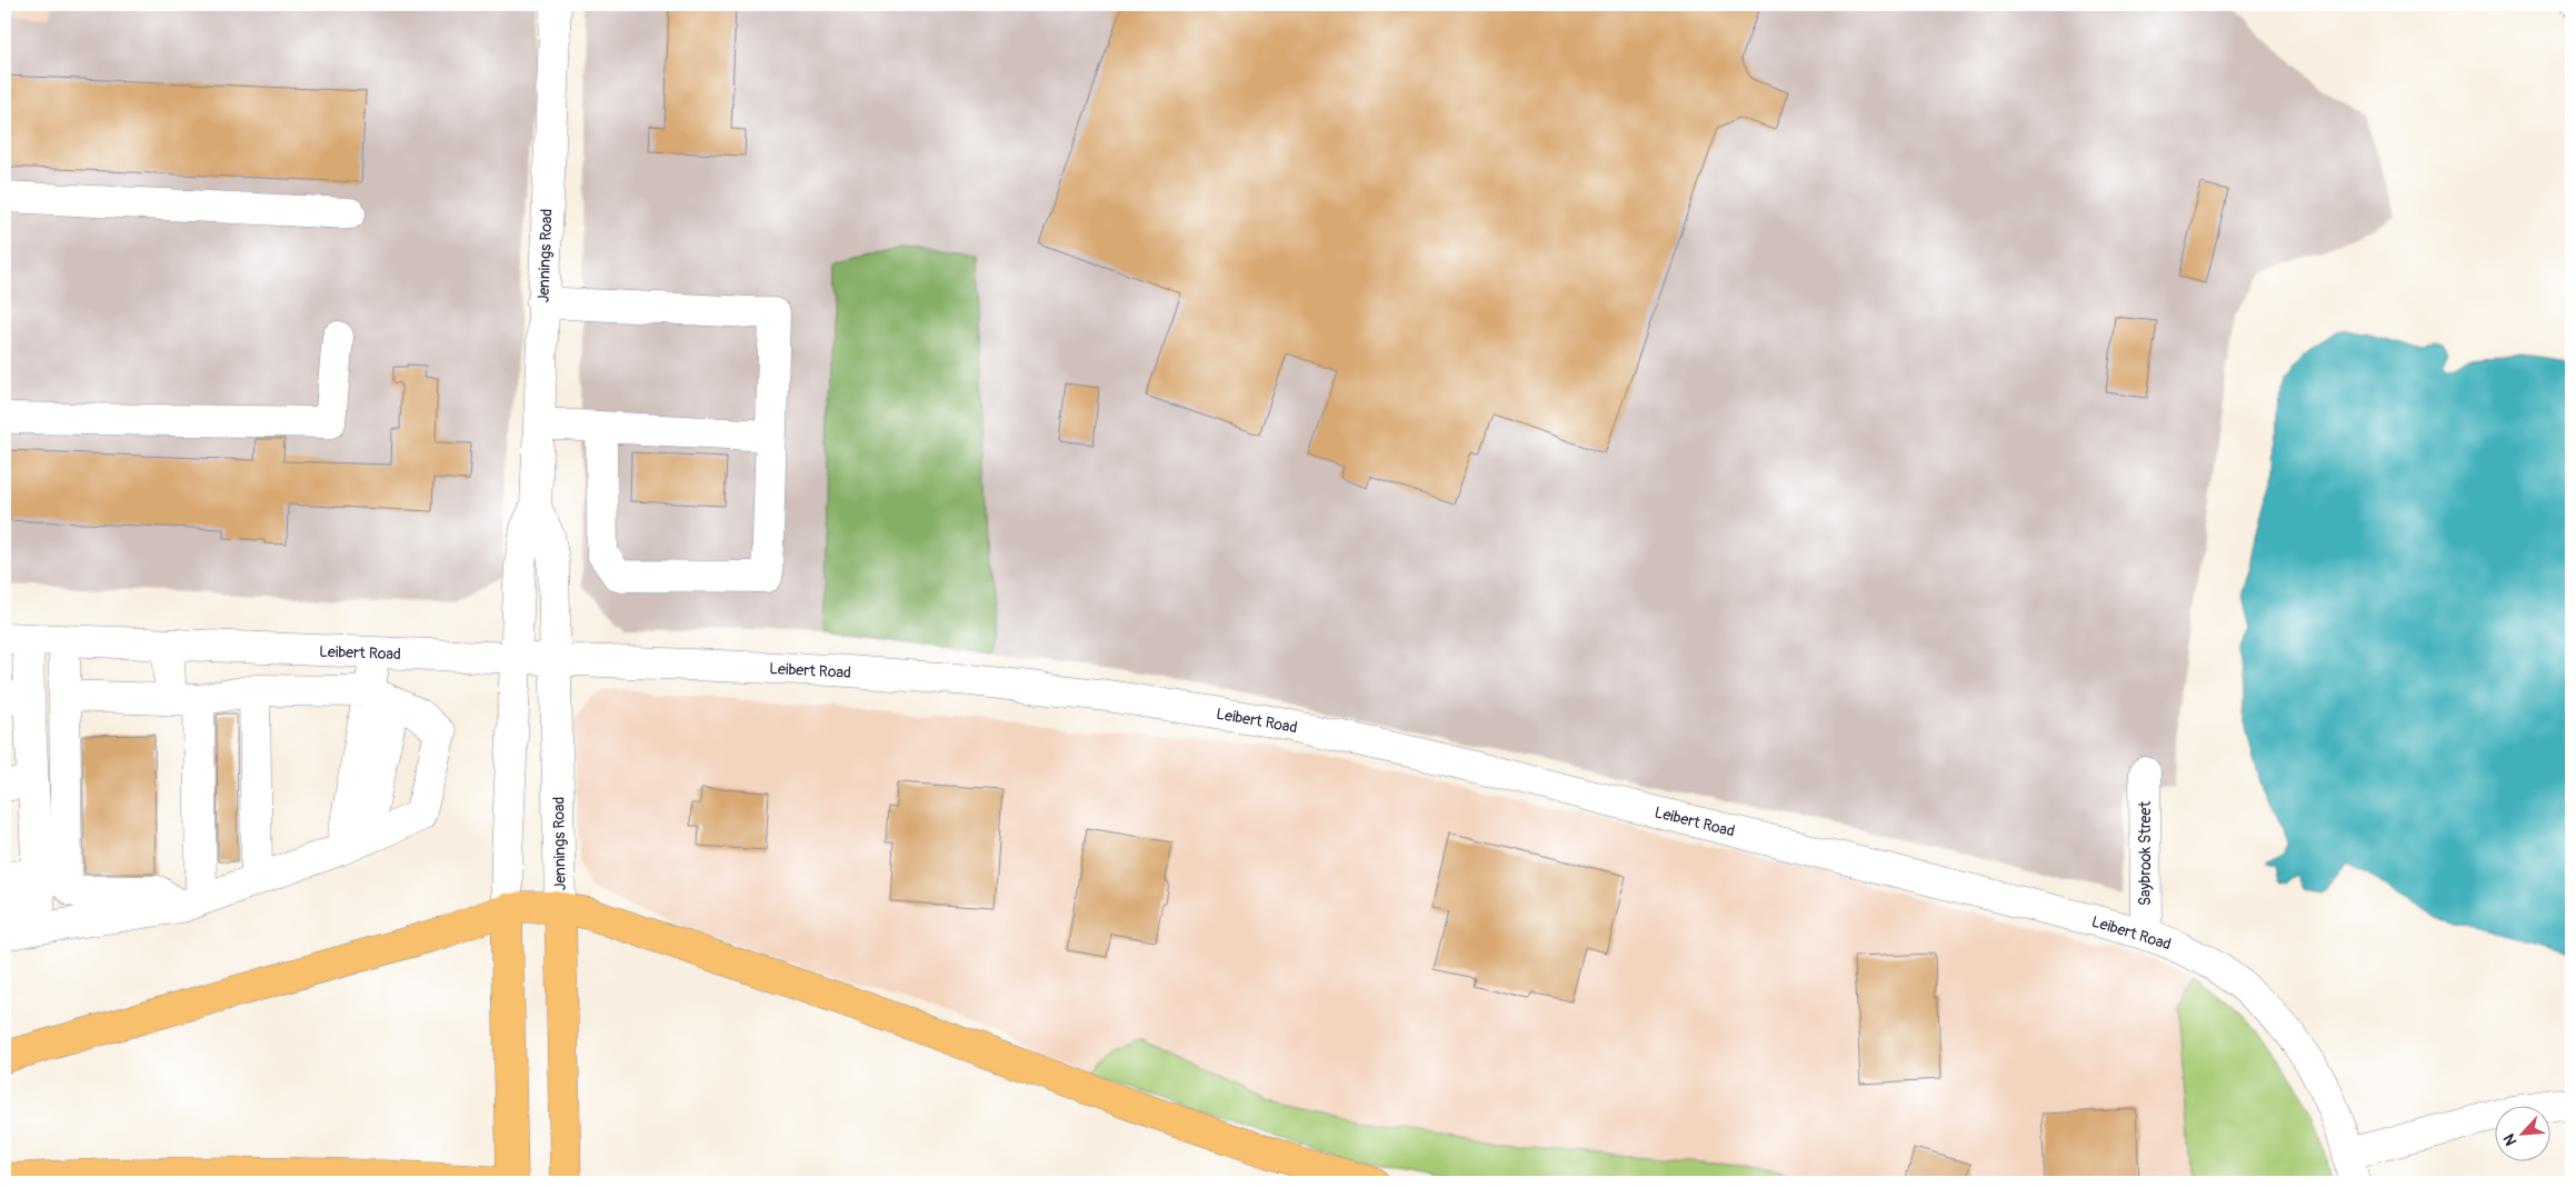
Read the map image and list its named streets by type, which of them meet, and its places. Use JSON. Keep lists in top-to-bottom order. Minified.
{"streets":{"main road":["Jennings Road"],"street":["Leibert Road","Saybrook Street"]},"crossings":[["Jennings Road","Leibert Road"],["Leibert Road","Saybrook Street"]],"north":"bottom left"}
